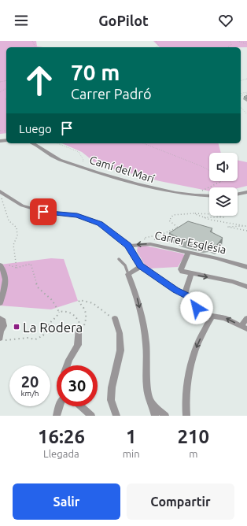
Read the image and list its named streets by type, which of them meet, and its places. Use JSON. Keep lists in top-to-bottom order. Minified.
{"streets":{"street":["Camí del Marí","Carrer Església"]},"places":{"transit":["La Rodera"]},"page":{"header":"GoPilot","turn":["70 m","Carrer Padró"],"then":"Luego","speed":"20 km/h","limit":"30","eta":["16:26","Llegada","1","min","210","m"],"buttons":["Salir","Compartir"]}}
